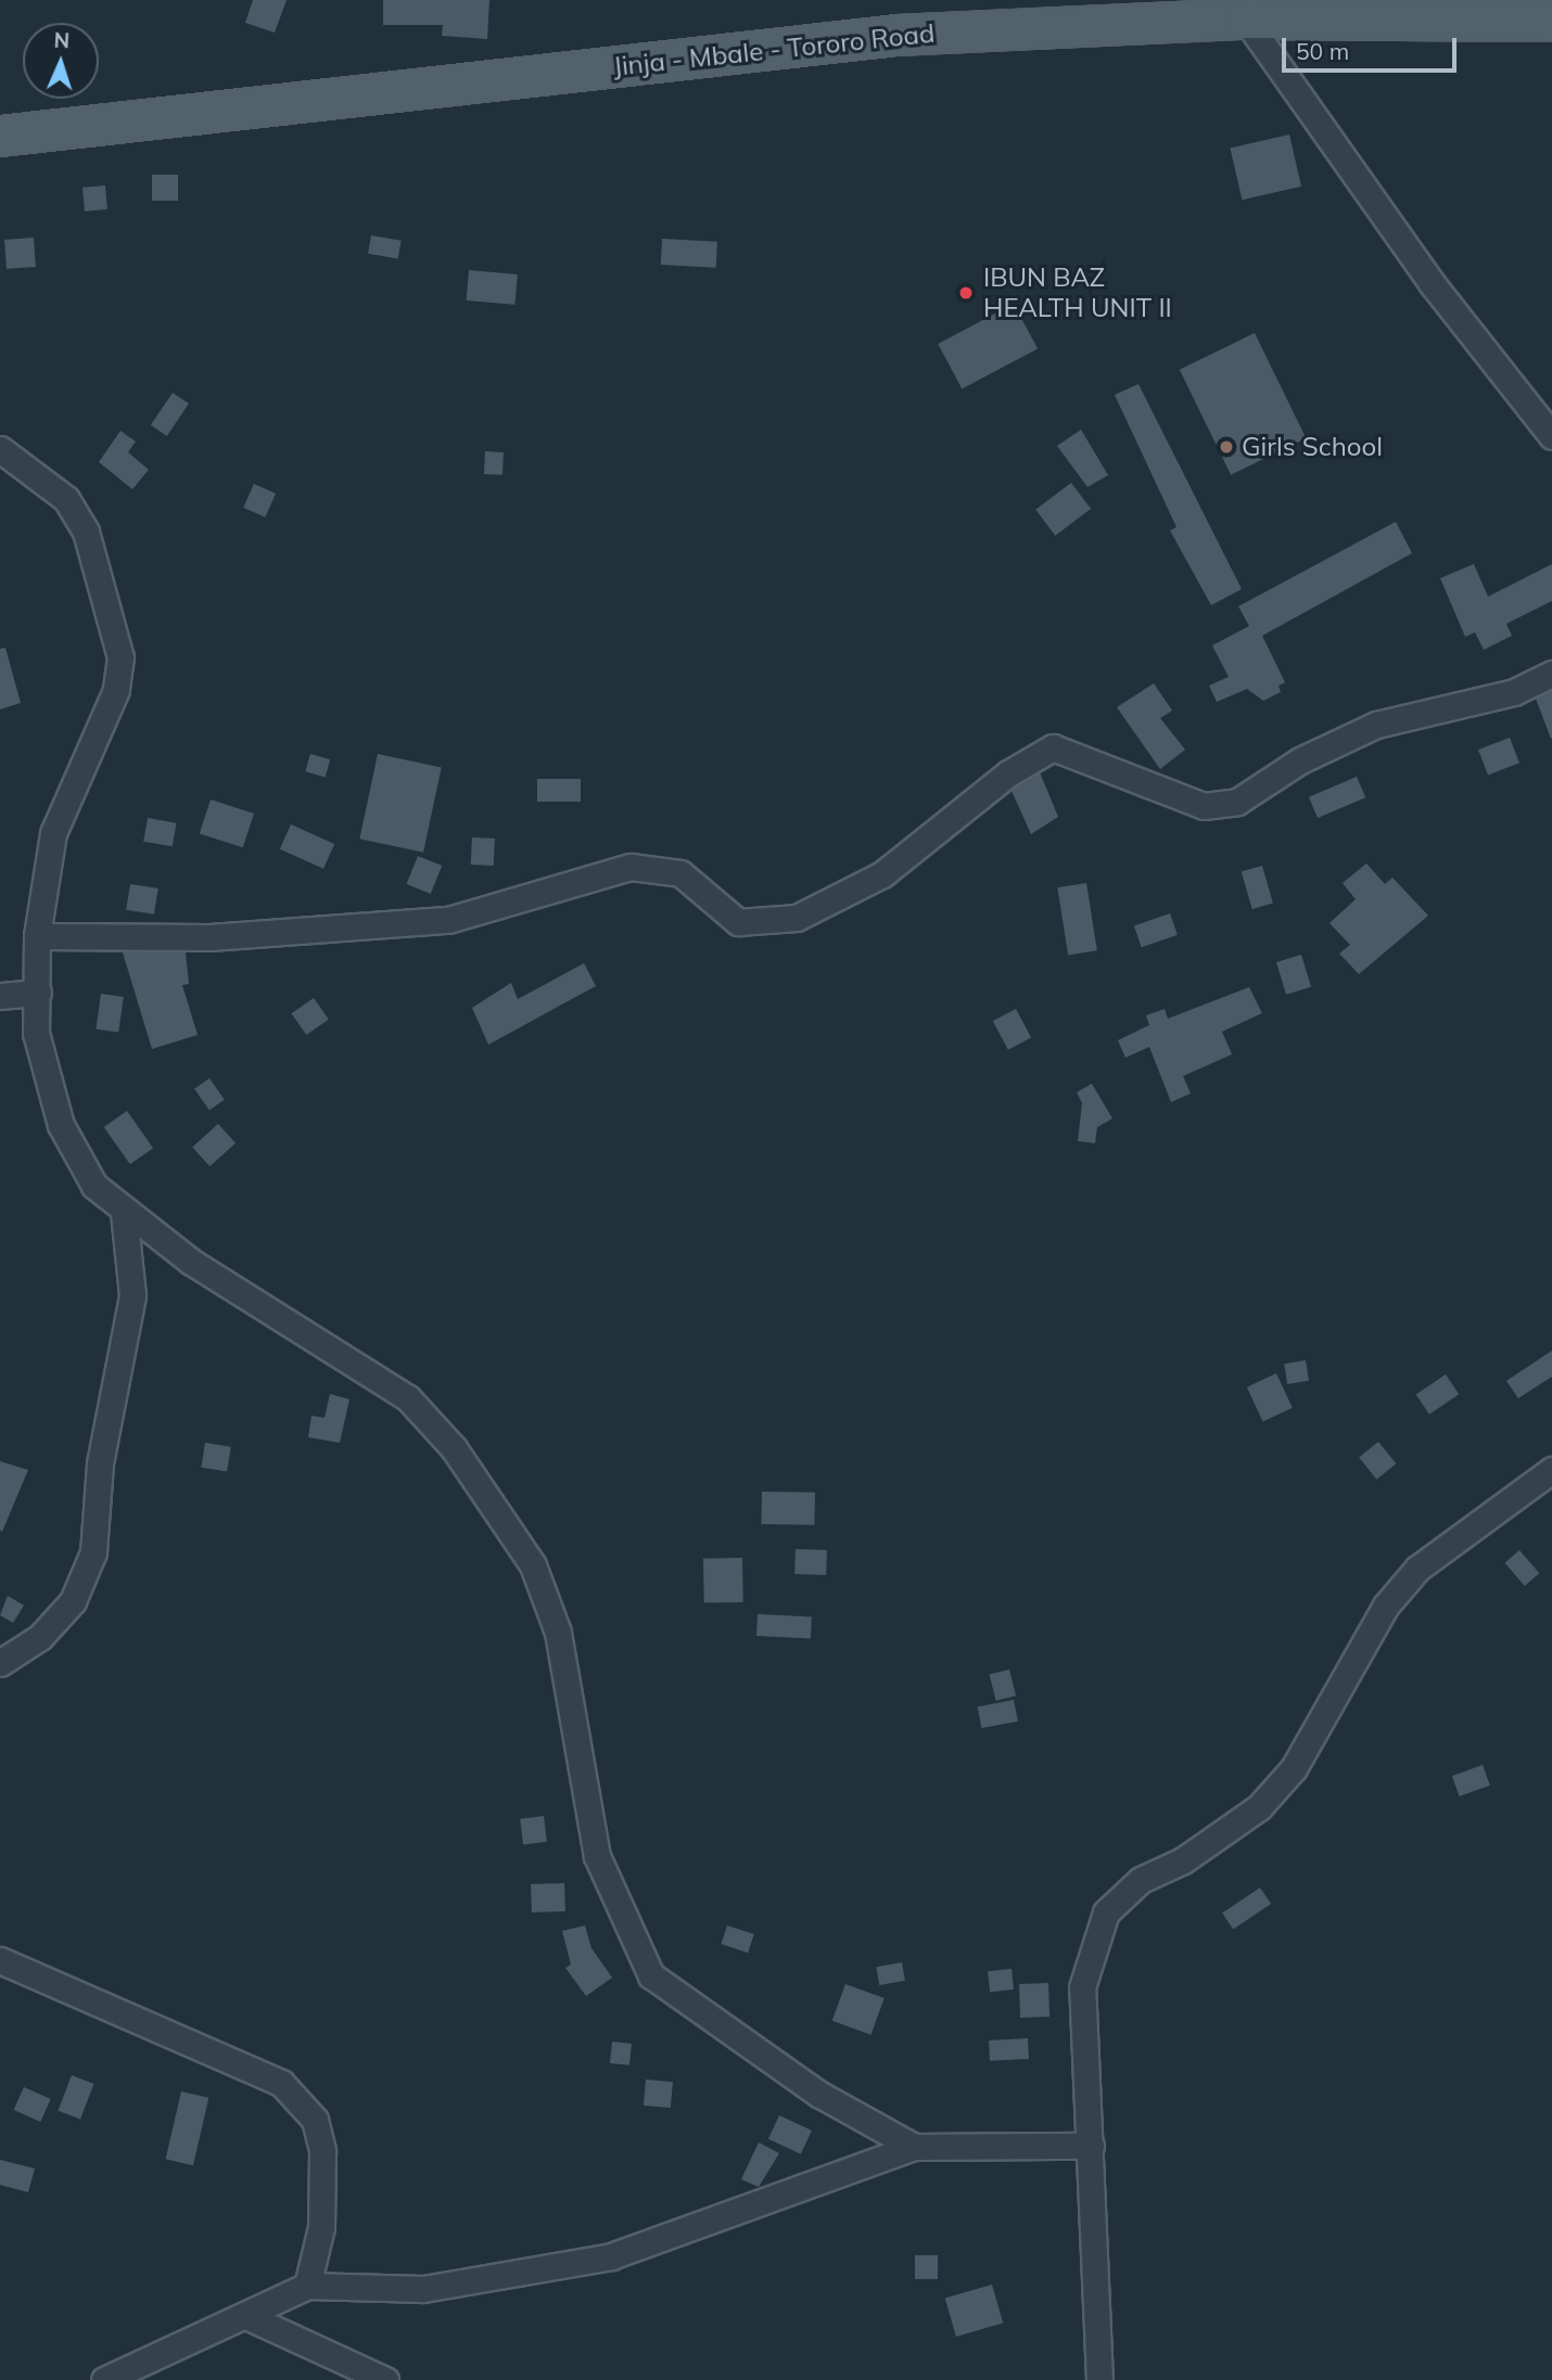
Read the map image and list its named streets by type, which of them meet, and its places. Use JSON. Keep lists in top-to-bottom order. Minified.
{"streets":{"main road":["Jinja - Mbale - Tororo Road"]},"places":["IBUN BAZ HEALTH UNIT II","Girls School"],"scale_bar":"50 m","north":"top"}
